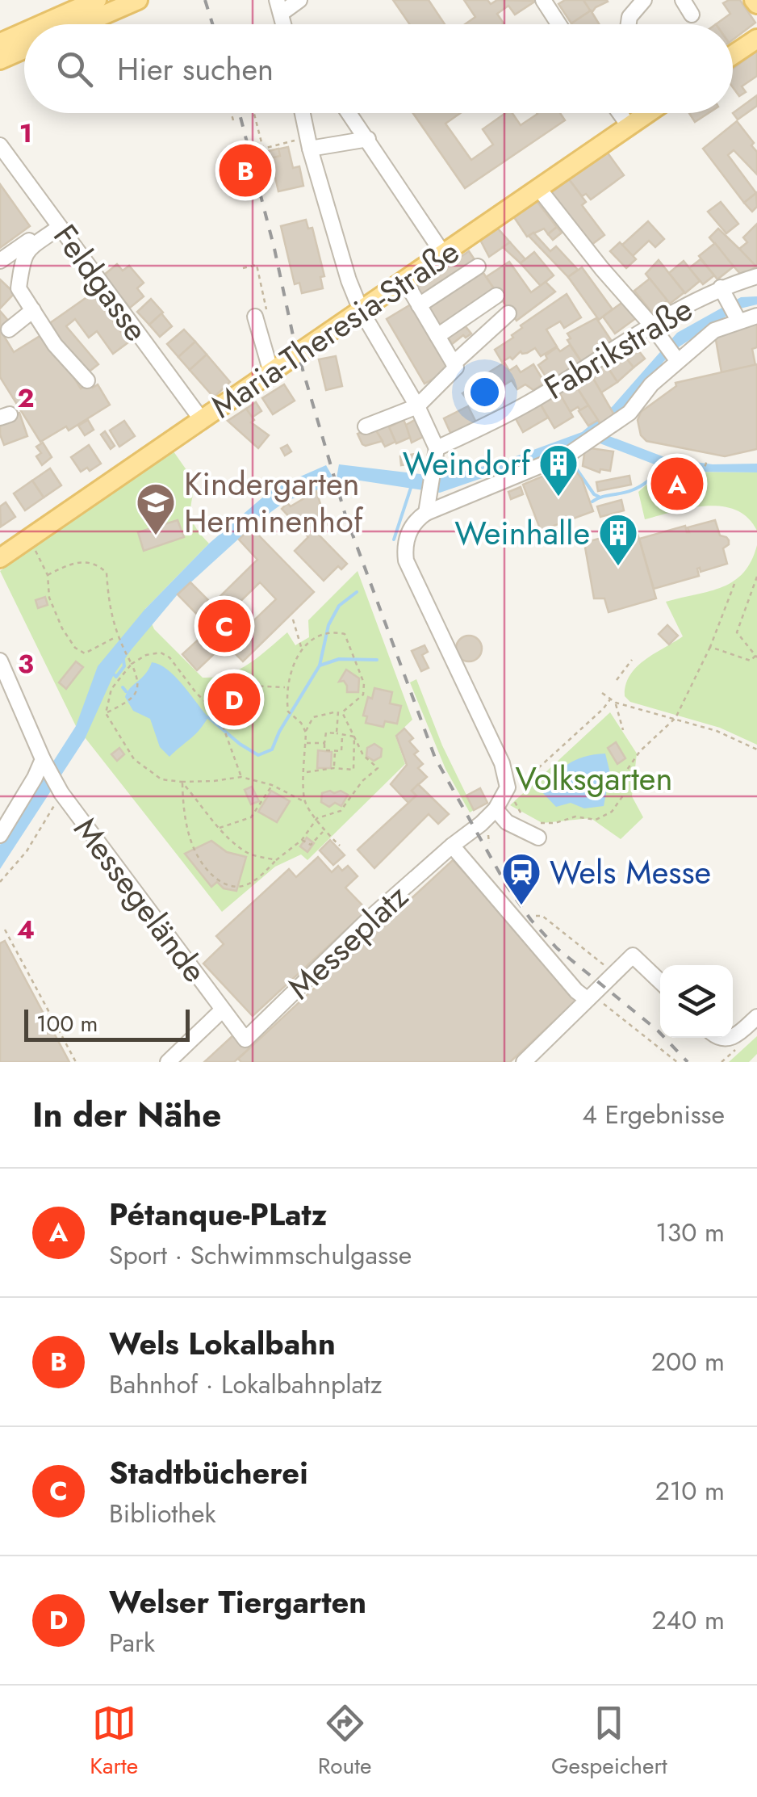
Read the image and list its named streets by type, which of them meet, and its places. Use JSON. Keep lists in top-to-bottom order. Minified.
{"streets":{"main road":["Maria-Theresia-Straße"],"street":["Feldgasse","Fabrikstraße","Messegelände","Messeplatz"]},"crossings":[["Feldgasse","Maria-Theresia-Straße"],["Messegelände","Messeplatz"]],"parks":["Volksgarten"],"places":{"building":["Weindorf","Weinhalle"],"school or university":["Kindergarten Herminenhof"],"station":["Wels Messe"]},"scale_bar":"100 m","page":{"search":"Hier suchen","pins":["B","A","C","D"],"scale":"100 m","heading":["In der Nähe","4 Ergebnisse"],"list":[{"mark":"A","name":"Pétanque-PLatz","note":"Sport · Schwimmschulgasse","value":"130 m"},{"mark":"B","name":"Wels Lokalbahn","note":"Bahnhof · Lokalbahnplatz","value":"200 m"},{"mark":"C","name":"Stadtbücherei","note":"Bibliothek","value":"210 m"},{"mark":"D","name":"Welser Tiergarten","note":"Park","value":"240 m"}],"nav":["Karte","Route","Gespeichert"]},"grid":{"rows":["1","2","3","4"]}}
